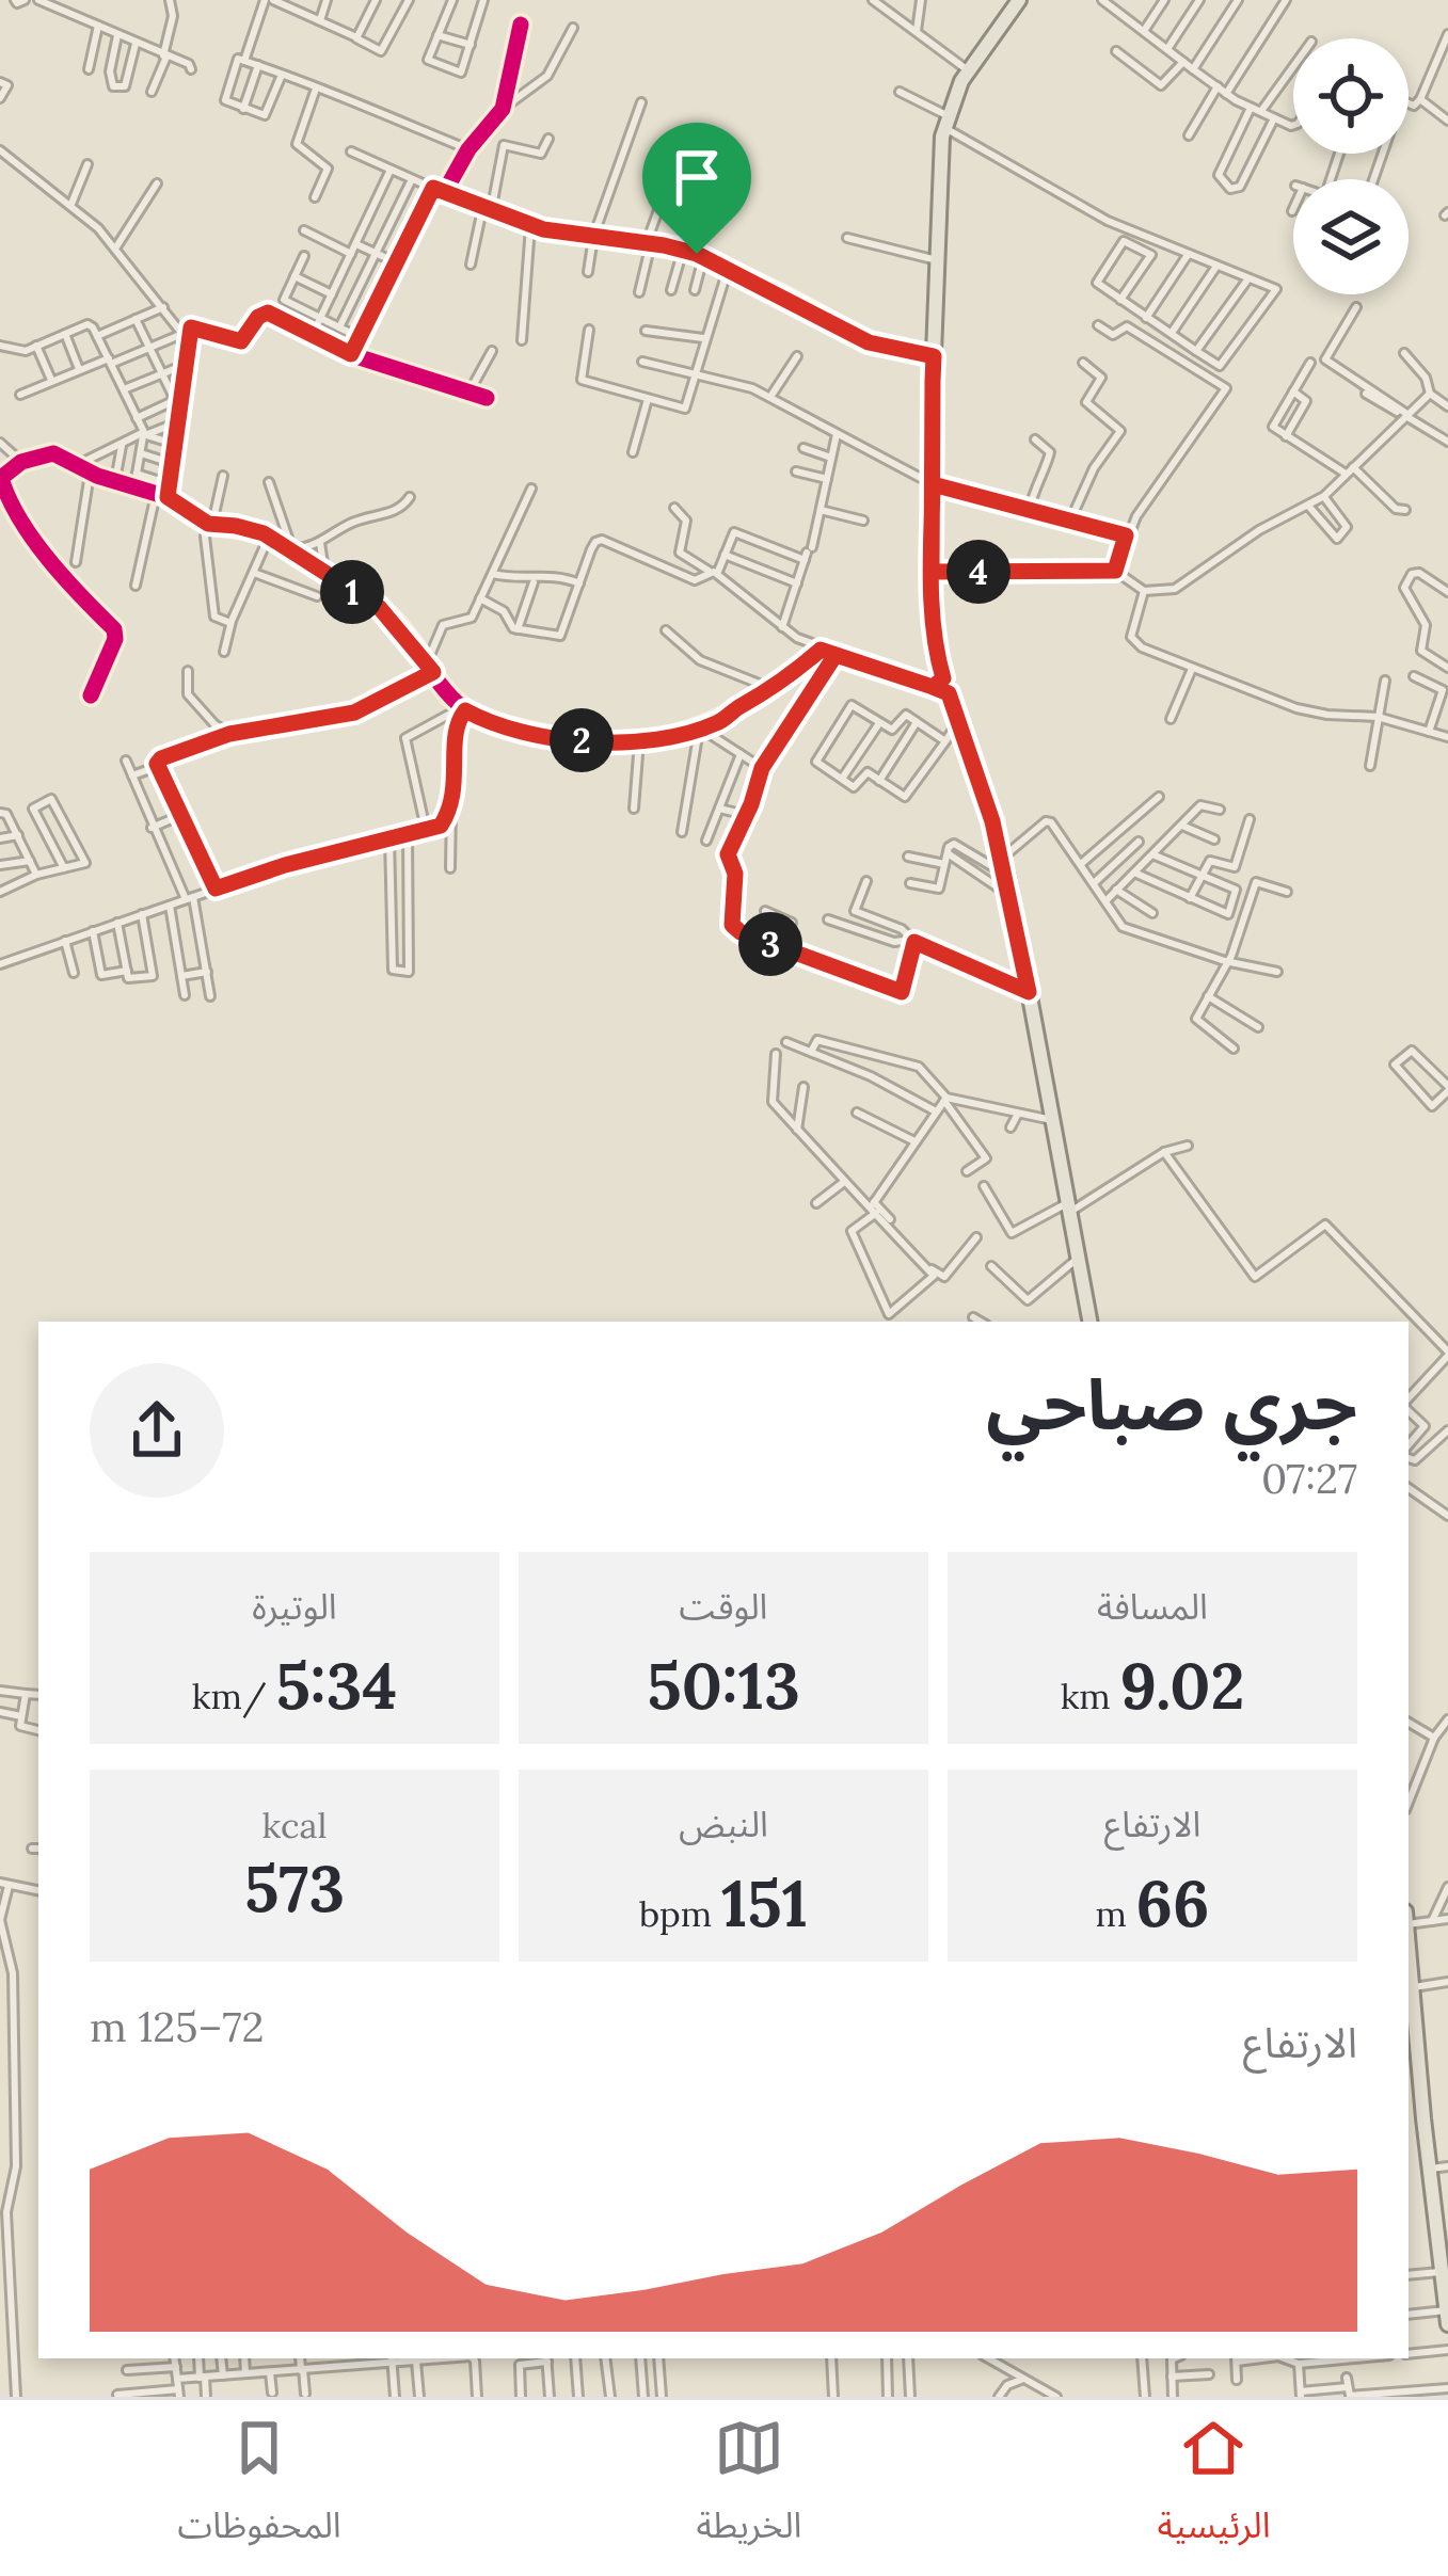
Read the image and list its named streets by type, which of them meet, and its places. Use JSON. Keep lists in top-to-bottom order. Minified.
{"page":{"pins":["4","1","2","3"],"heading":["جري صباحي","07:27"],"stats":[["المسافة","9.02 km"],["الوقت","50:13"],["الوتيرة","5:34 /km"],["الارتفاع","66 m"],["النبض","151 bpm"],["kcal","573"]],"chart":["الارتفاع","72–125 m"],"tabs":["الرئيسية","الخريطة","المحفوظات"]}}
